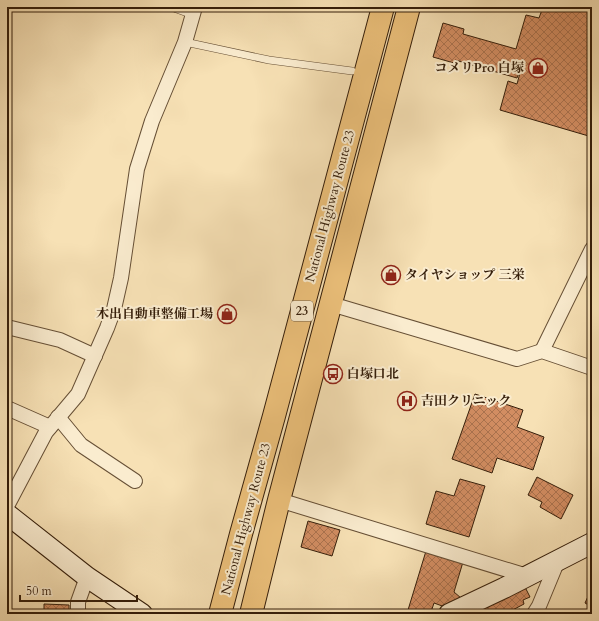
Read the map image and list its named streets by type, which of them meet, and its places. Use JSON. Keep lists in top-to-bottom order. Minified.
{"streets":{"highway":["National Highway Route 23","23"]},"places":{"shop":["コメリPro 白塚","タイヤショップ 三栄","木出自動車整備工場"],"bus stop":["白塚口北"],"hospital":["吉田クリニック"]},"scale_bar":"50 m"}
